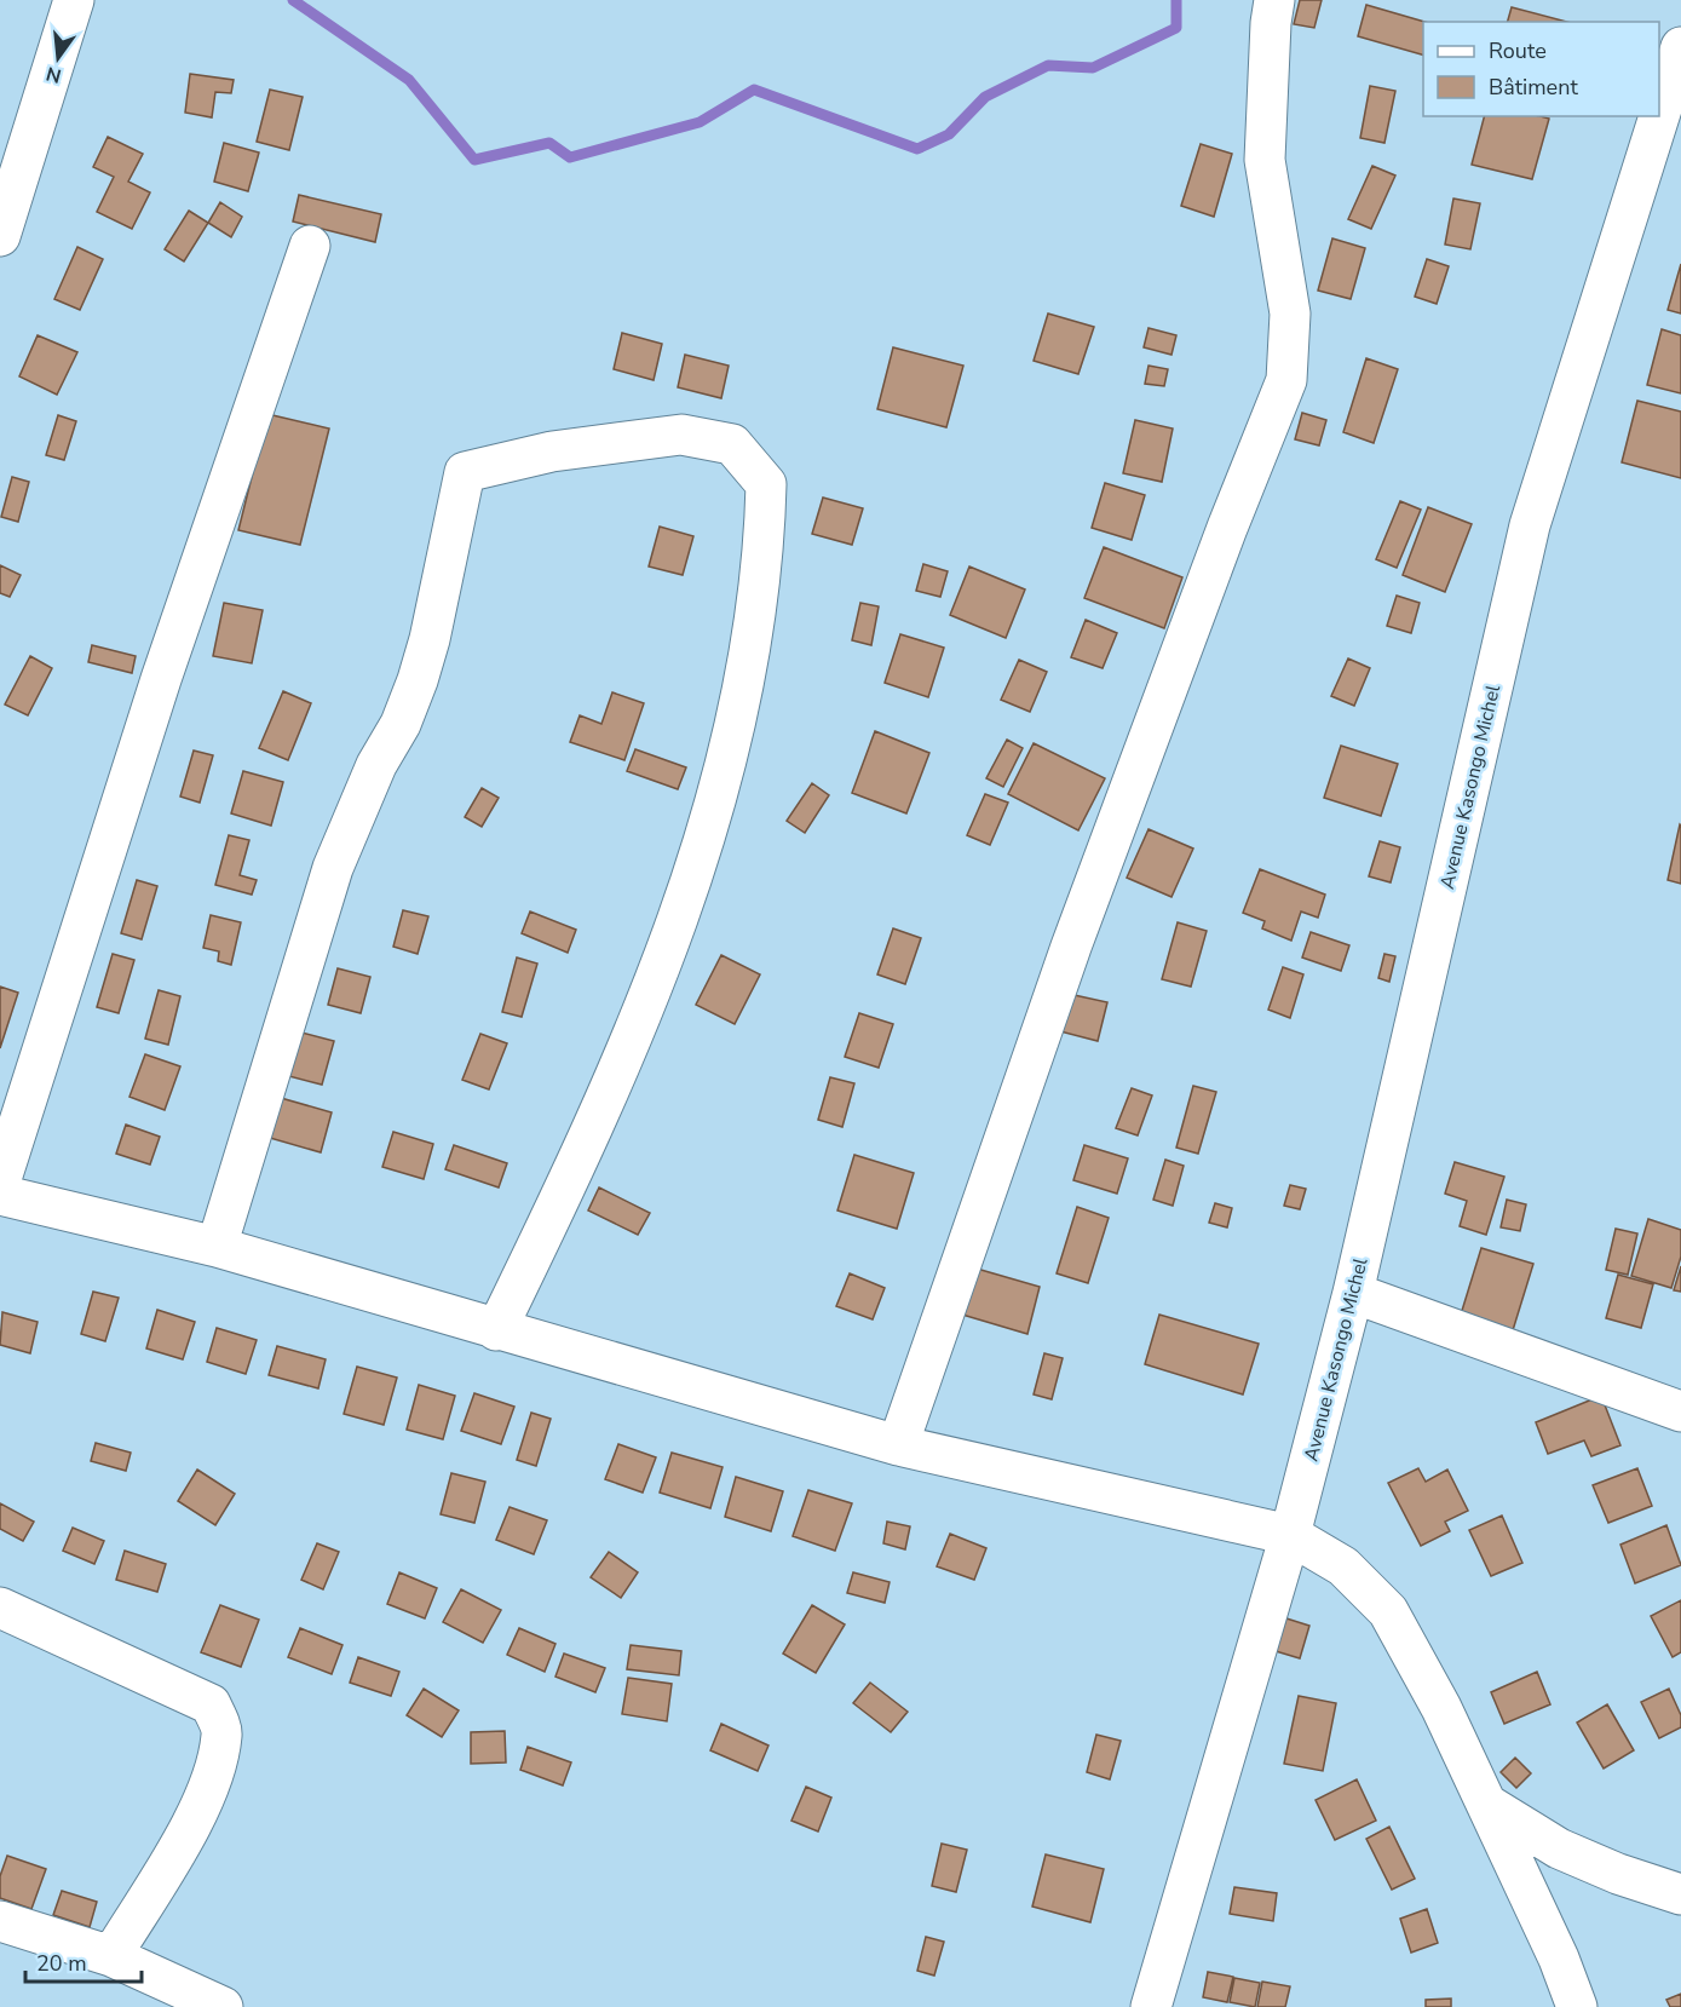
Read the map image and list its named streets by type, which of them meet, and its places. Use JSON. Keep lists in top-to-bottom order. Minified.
{"streets":{"street":["Avenue Kasongo Michel"]},"legend":["Route","Bâtiment"],"scale_bar":"20 m","north":"bottom"}
